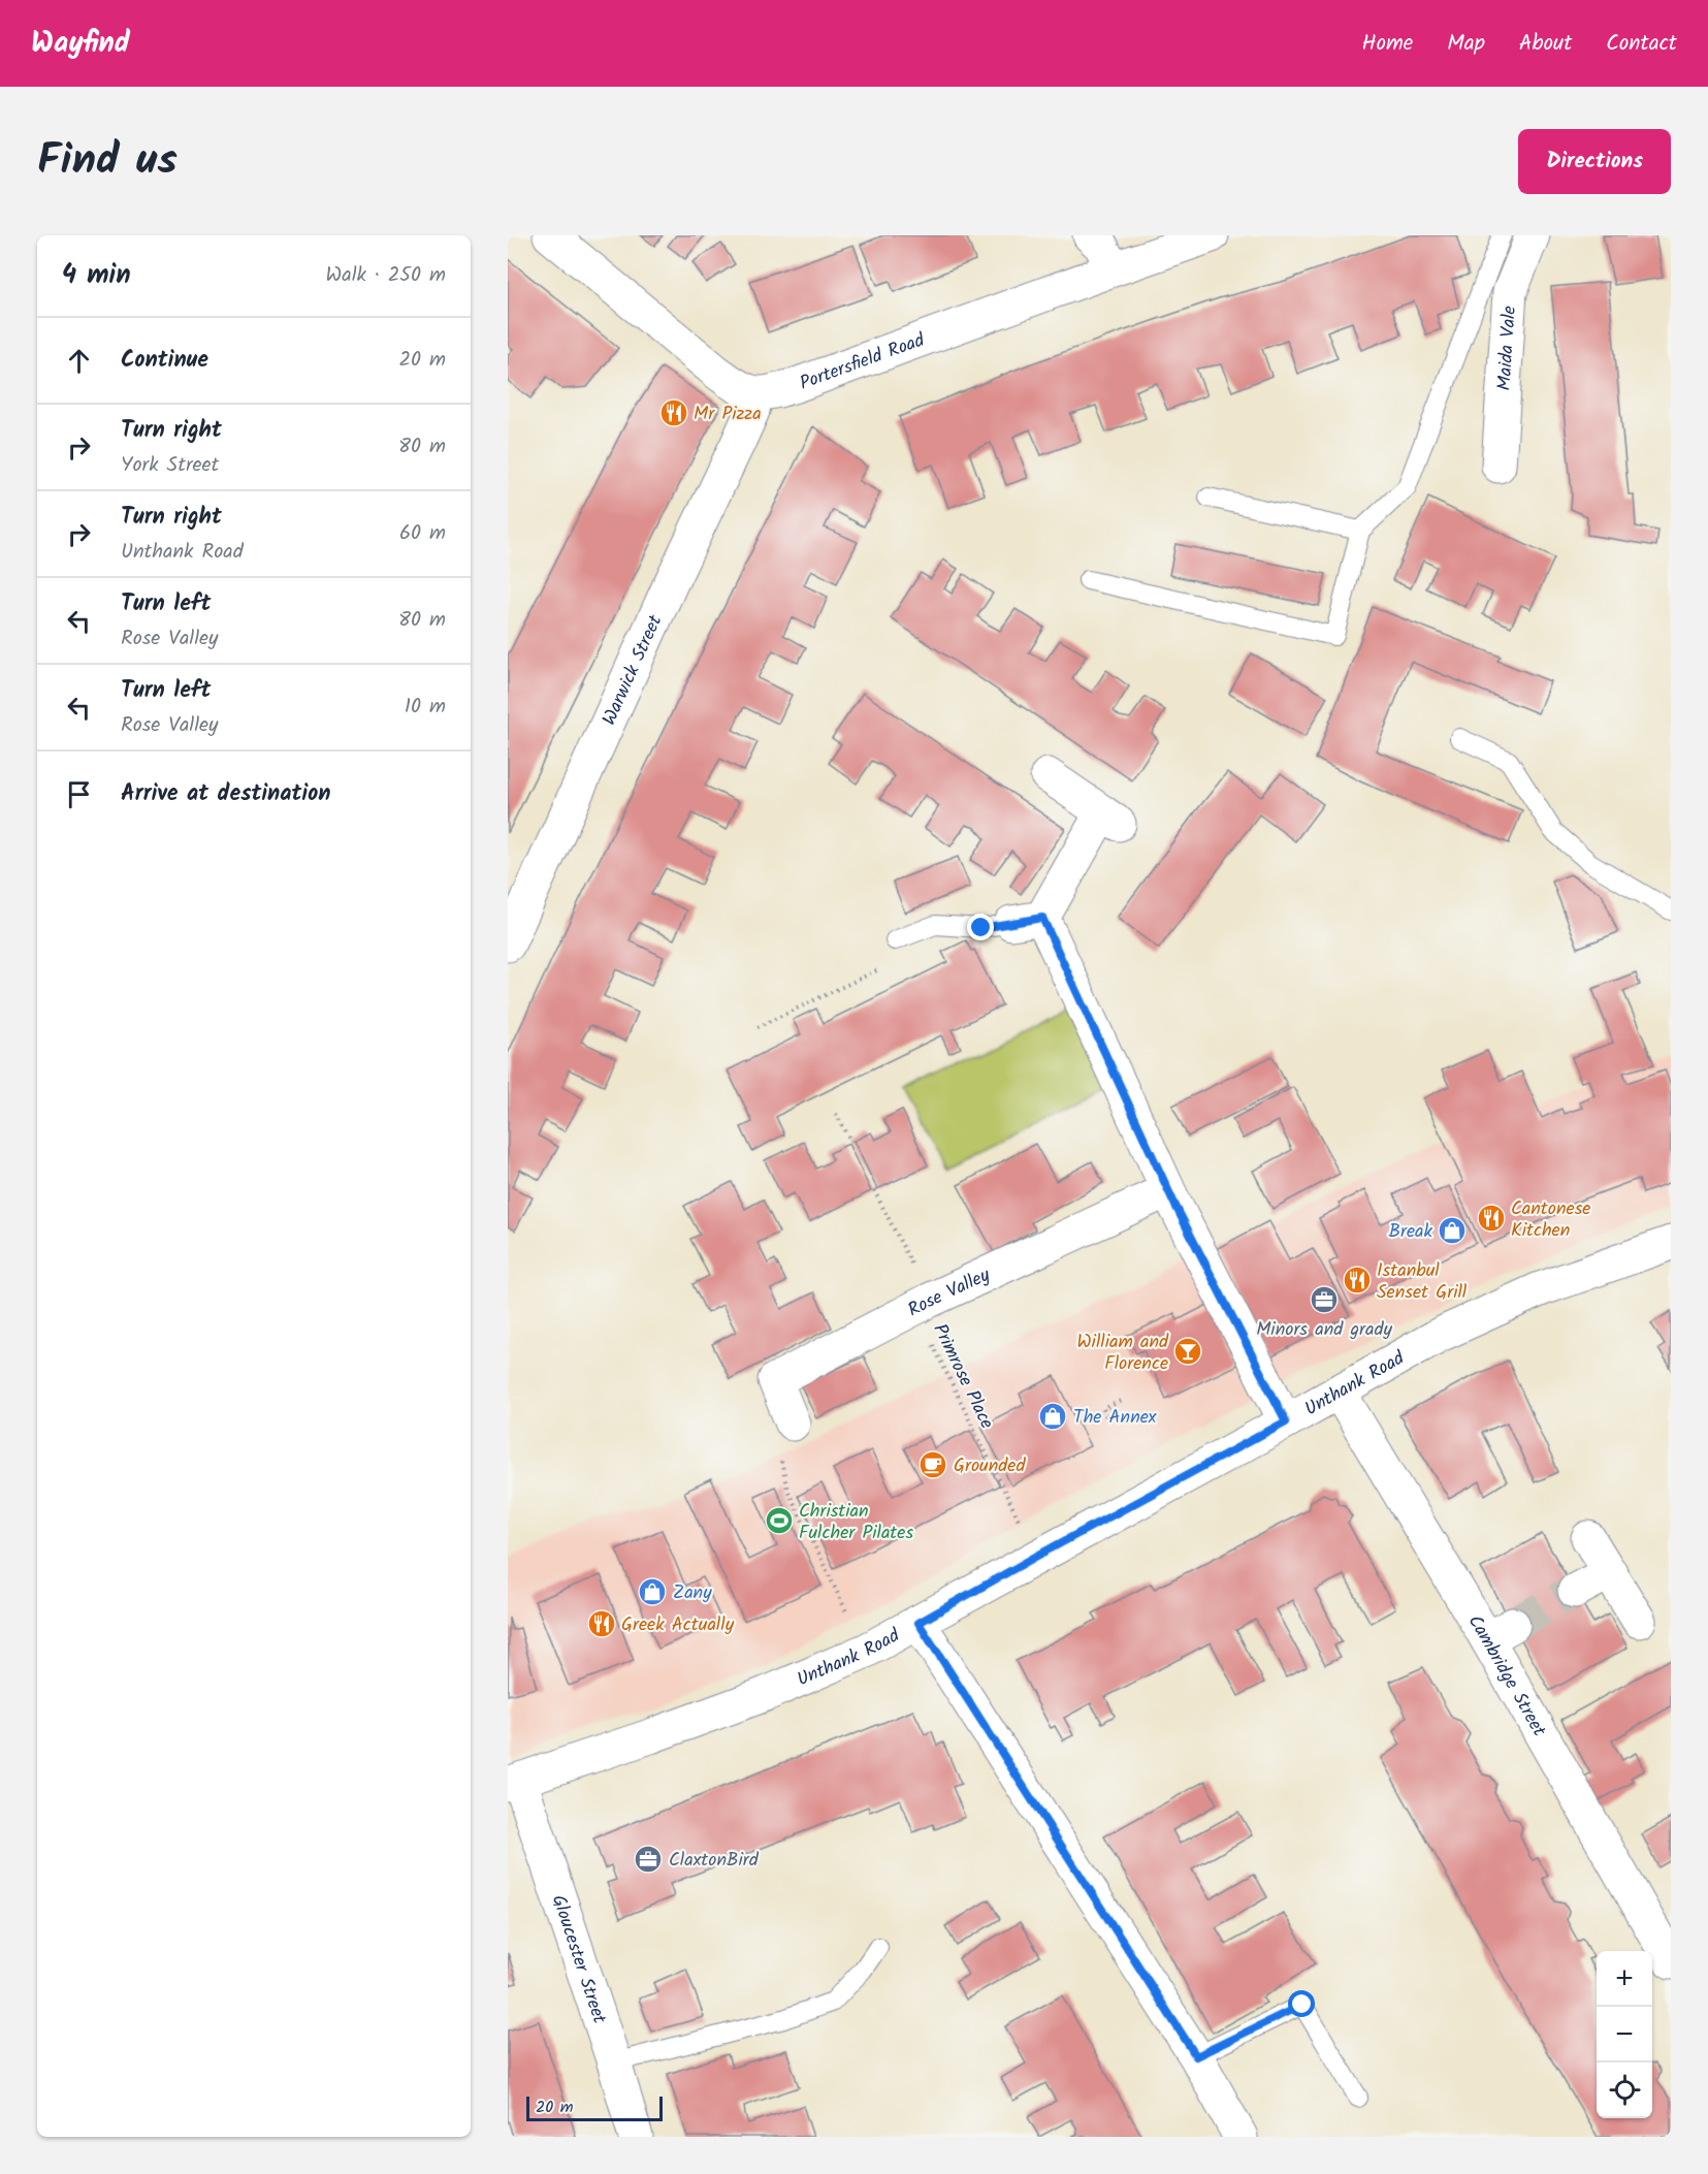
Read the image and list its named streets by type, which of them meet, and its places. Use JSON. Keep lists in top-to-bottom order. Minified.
{"streets":{"street":["Maida Vale","Portersfield Road","Warwick Street","Rose Valley","Unthank Road","Cambridge Street","Gloucester Street"],"path":["Primrose Place"]},"crossings":[["Portersfield Road","Warwick Street"],["Rose Valley","Primrose Place"],["Primrose Place","Unthank Road"],["Unthank Road","Cambridge Street"],["Unthank Road","Gloucester Street"]],"places":{"restaurant":["Mr Pizza","Cantonese Kitchen","Istanbul Senset Grill","Greek Actually"],"shop":["Break","The Annex","Zany"],"office":["Minors and grady","ClaxtonBird"],"bar":["William and Florence"],"cafe":["Grounded"],"sports":["Christian Fulcher Pilates"]},"scale_bar":"20 m","page":{"header":"Wayfind","nav":["Home","Map","About","Contact"],"title":"Find us","buttons":"Directions","heading":["4 min","Walk · 250 m"],"list":[["Continue","20 m"],["Turn right","York Street","80 m"],["Turn right","Unthank Road","60 m"],["Turn left","Rose Valley","80 m"],["Turn left","Rose Valley","10 m"],"Arrive at destination"],"map_buttons":["+","−"],"scale":"20 m"}}
